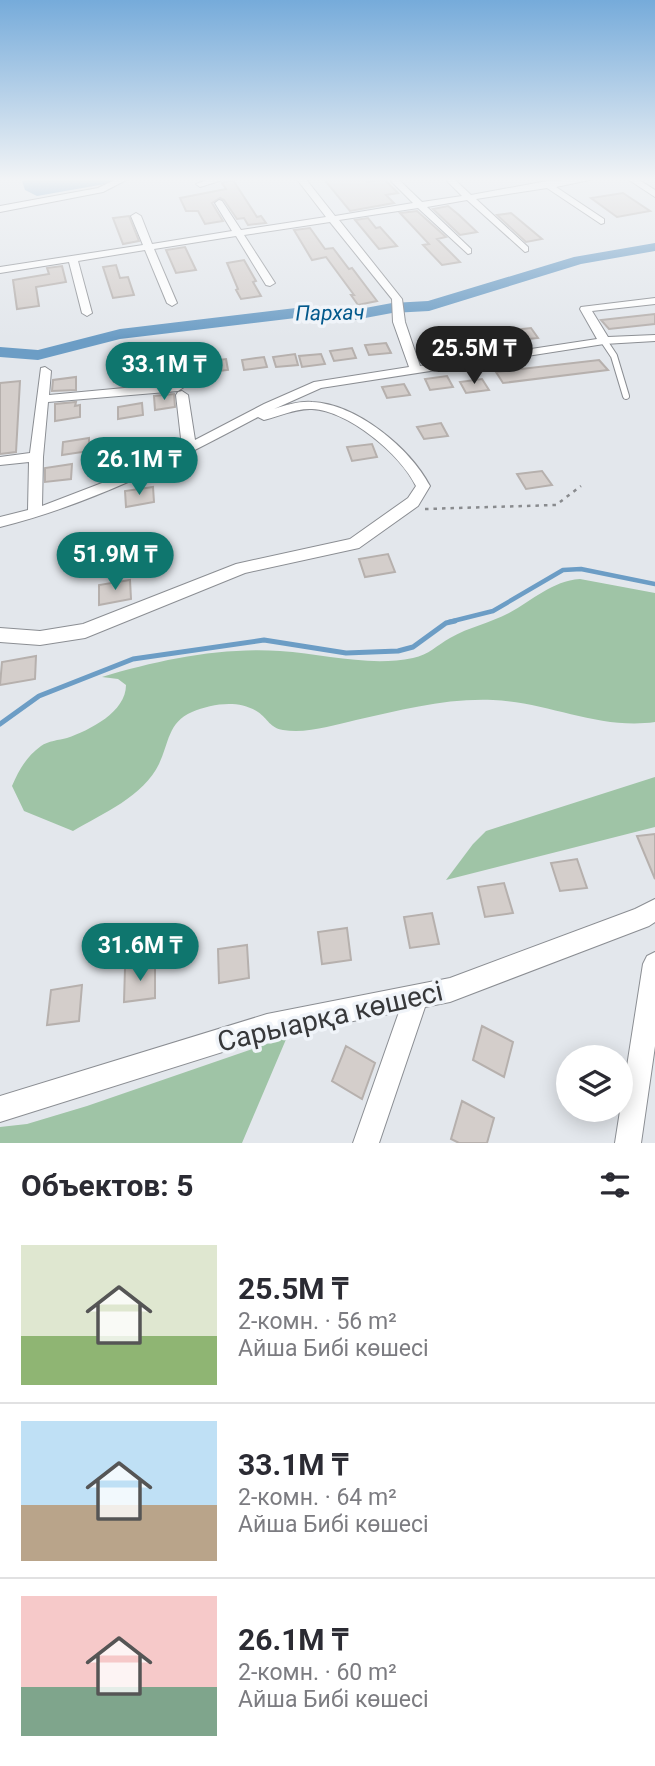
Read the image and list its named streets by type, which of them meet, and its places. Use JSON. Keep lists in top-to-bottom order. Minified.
{"streets":{"street":["Сарыарқа көшесі"]},"water":["Пархач"],"page":{"price":["25.5M ₸","33.1M ₸","26.1M ₸","51.9M ₸","31.6M ₸"],"heading":"Объектов: 5","list":[{"name":"25.5M ₸","note":"2-комн. · 56 m² · Айша Бибі көшесі"},{"name":"33.1M ₸","note":"2-комн. · 64 m² · Айша Бибі көшесі"},{"name":"26.1M ₸","note":"2-комн. · 60 m² · Айша Бибі көшесі"}]}}
